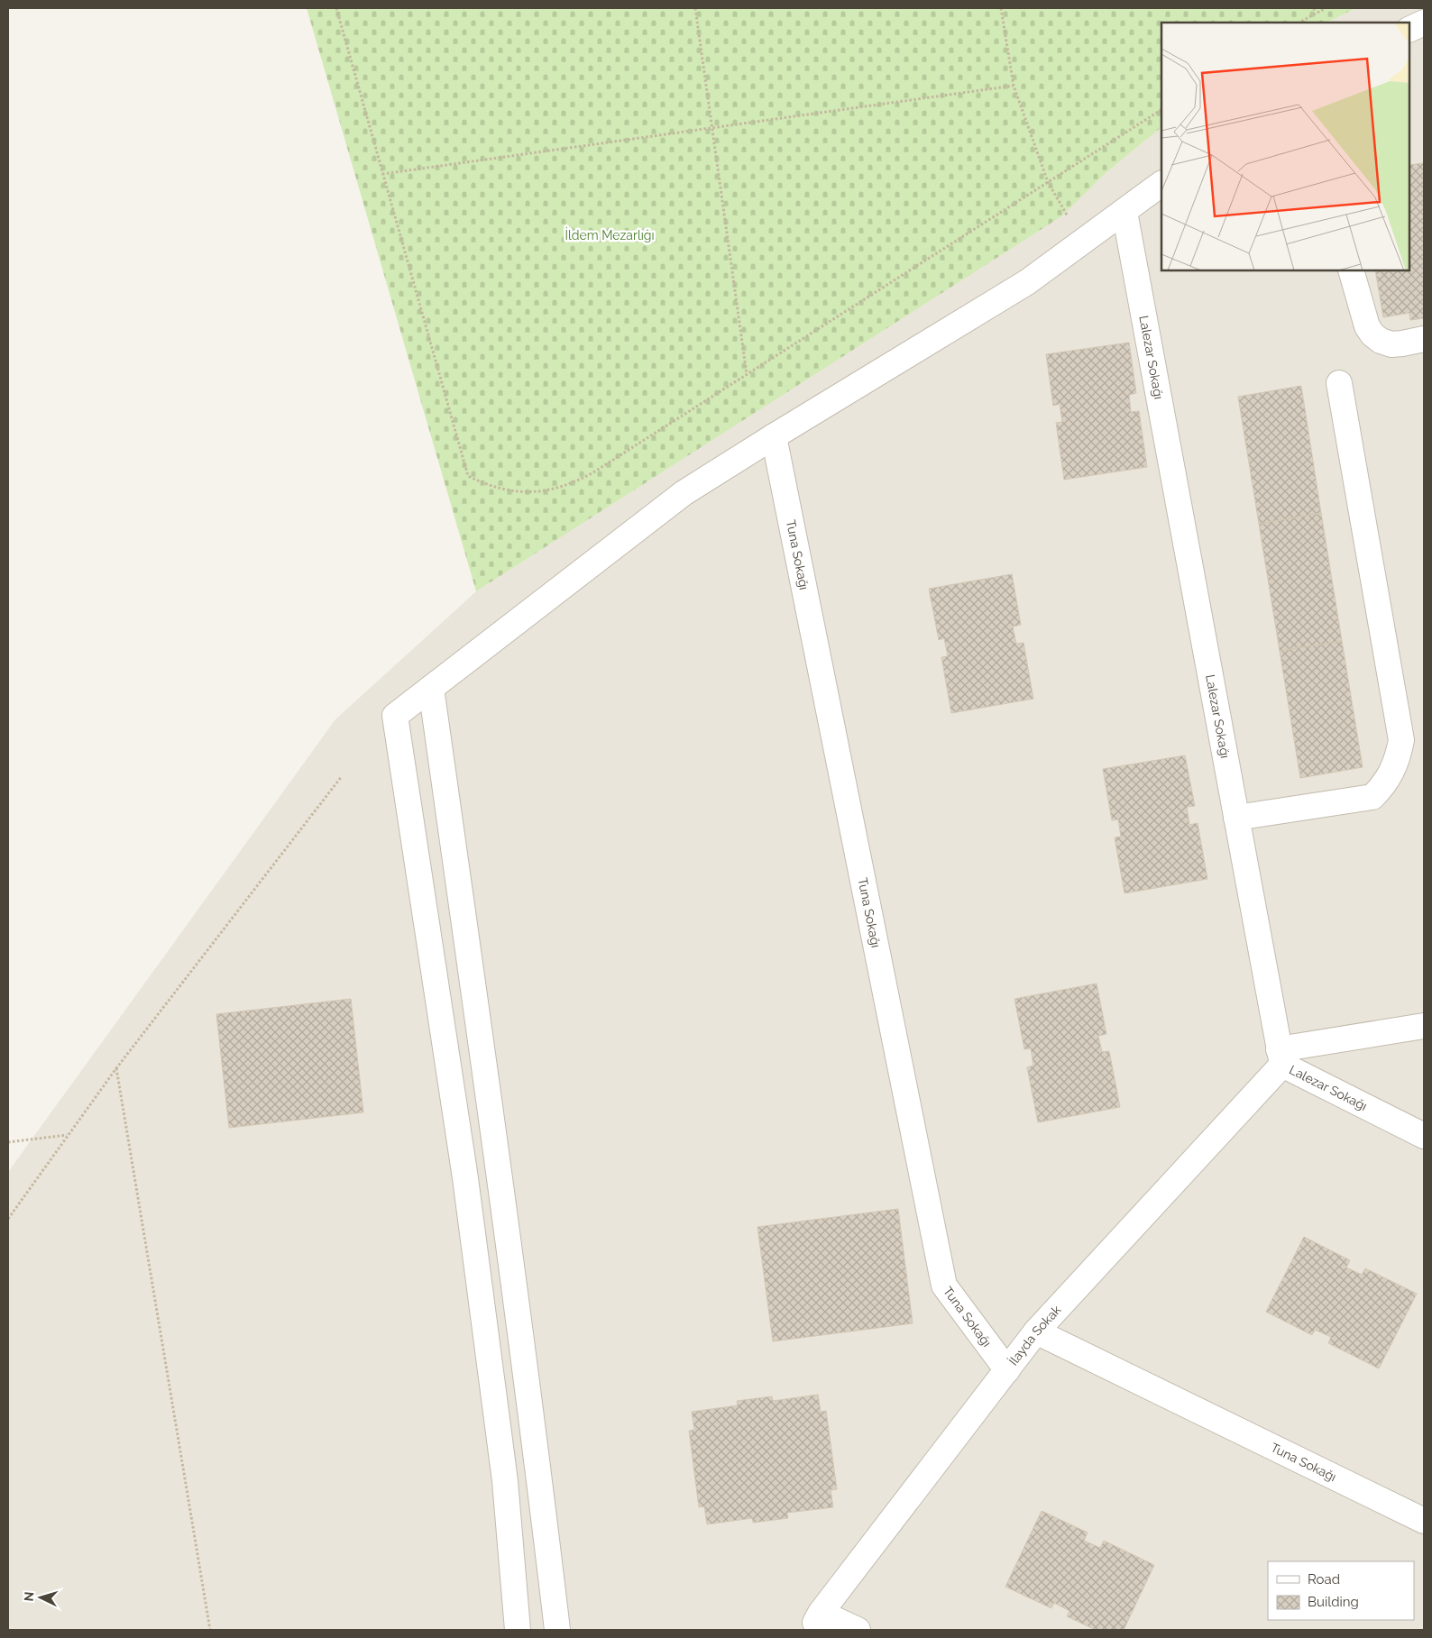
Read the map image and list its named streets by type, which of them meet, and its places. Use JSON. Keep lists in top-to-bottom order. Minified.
{"streets":{"street":["Lalezar Sokağı","Tuna Sokağı","İlayda Sokak"]},"crossings":[["Lalezar Sokağı","İlayda Sokak"],["Tuna Sokağı","İlayda Sokak"]],"parks":["İldem Mezarlığı"],"legend":["Road","Building"],"north":"left"}
